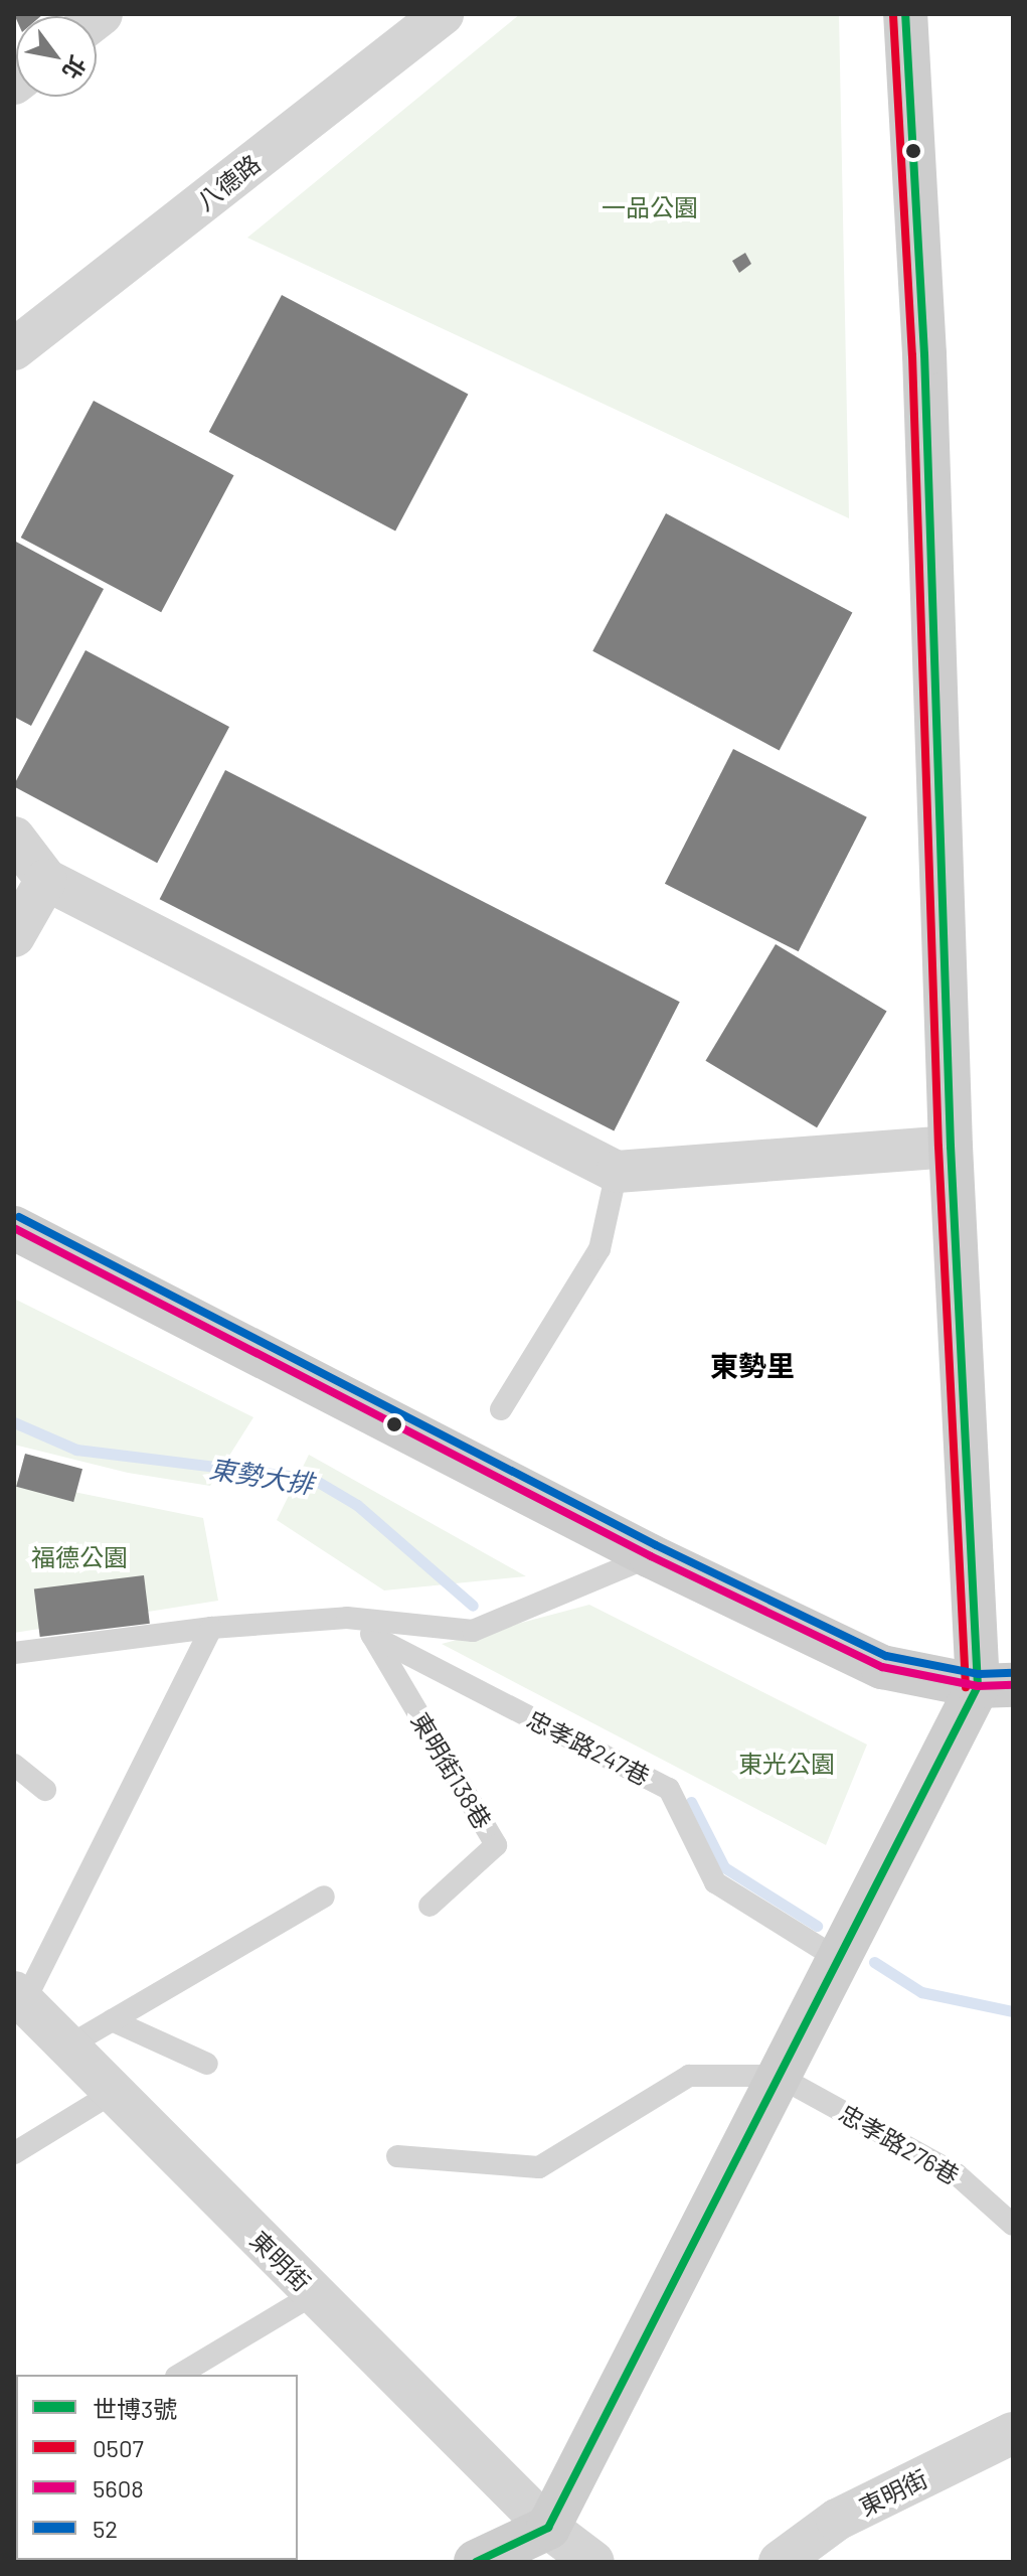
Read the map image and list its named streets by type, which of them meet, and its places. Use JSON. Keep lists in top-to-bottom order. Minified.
{"streets":{"street":["八德路","東明街"],"lane":["忠孝路247巷","東明街138巷","忠孝路276巷"]},"crossings":[["忠孝路247巷","東明街138巷"]],"districts":["東勢里"],"water":["東勢大排"],"parks":["一品公園","福德公園","東光公園"],"lines":["transit line 世博3號","transit line 0507","transit line 52","transit line 5608"],"legend":["世博3號","0507","5608","52"],"north":"bottom right"}
